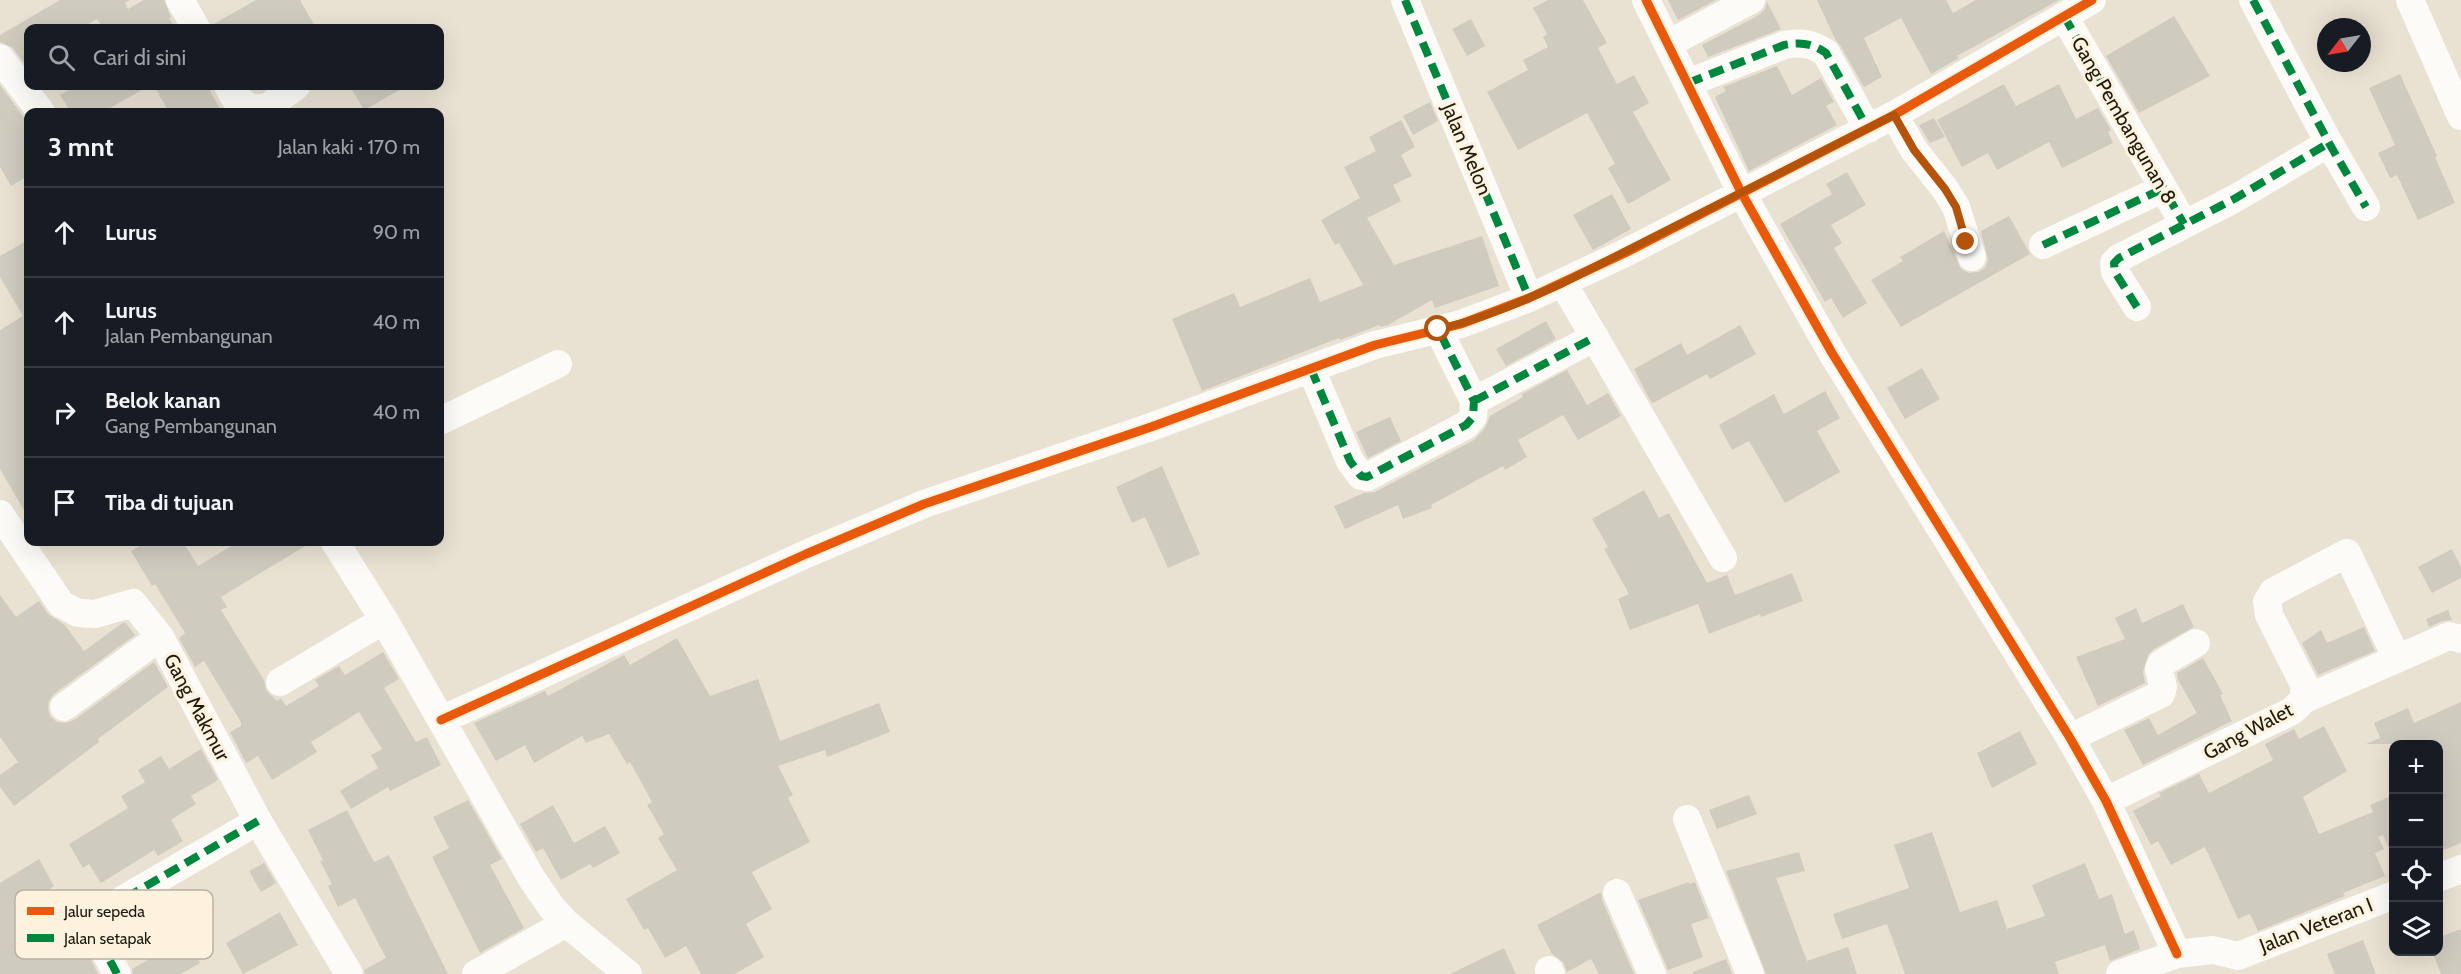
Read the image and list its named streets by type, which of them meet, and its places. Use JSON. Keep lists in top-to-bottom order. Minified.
{"streets":{"street":["Gang Pembangunan 8","Jalan Melon","Gang Makmur","Gang Walet","Jalan Veteran I"]},"legend":["Jalur sepeda","Jalan setapak"],"north":"bottom left","page":{"search":"Cari di sini","heading":["3 mnt","Jalan kaki · 170 m"],"list":[["Lurus","90 m"],["Lurus","Jalan Pembangunan","40 m"],["Belok kanan","Gang Pembangunan","40 m"],"Tiba di tujuan"],"map_buttons":["+","−"]}}
